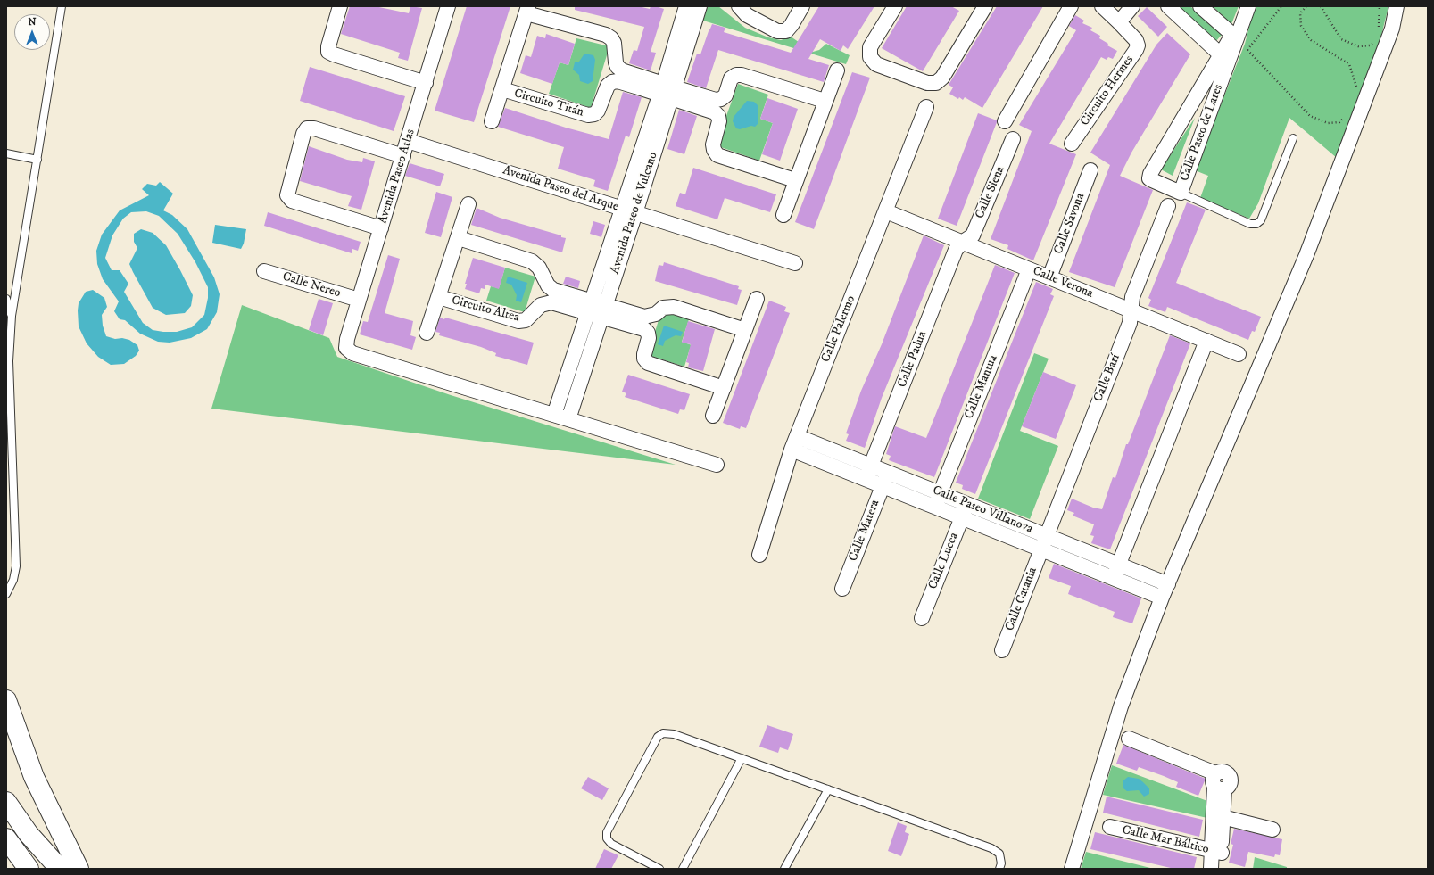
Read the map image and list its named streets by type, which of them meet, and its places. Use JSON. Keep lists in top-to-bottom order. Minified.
{"streets":{"street":["Circuito Hermes","Circuito Titán","Calle Paseo de Lares","Avenida Paseo Atlas","Avenida Paseo del Arque","Calle Siena","Avenida Paseo de Vulcano","Calle Savona","Calle Verona","Calle Nereo","Circuito Altea","Calle Palermo","Calle Padua","Calle Barí","Calle Mantua","Calle Paseo Villanova","Calle Matera","Calle Lucca","Calle Catania","Calle Mar Báltico"]},"crossings":[["Circuito Titán","Avenida Paseo de Vulcano"],["Avenida Paseo Atlas","Avenida Paseo del Arque"],["Avenida Paseo Atlas","Avenida Paseo de Vulcano"],["Avenida Paseo Atlas","Calle Nereo"],["Avenida Paseo del Arque","Avenida Paseo de Vulcano"],["Calle Siena","Calle Verona"],["Calle Siena","Calle Padua"],["Avenida Paseo de Vulcano","Circuito Altea"],["Calle Savona","Calle Verona"],["Calle Verona","Calle Palermo"],["Calle Verona","Calle Padua"],["Calle Verona","Calle Barí"],["Calle Verona","Calle Mantua"],["Calle Palermo","Calle Paseo Villanova"],["Calle Padua","Calle Paseo Villanova"],["Calle Barí","Calle Paseo Villanova"],["Calle Barí","Calle Catania"],["Calle Mantua","Calle Paseo Villanova"],["Calle Paseo Villanova","Calle Matera"],["Calle Paseo Villanova","Calle Lucca"],["Calle Paseo Villanova","Calle Catania"]],"north":"top"}
